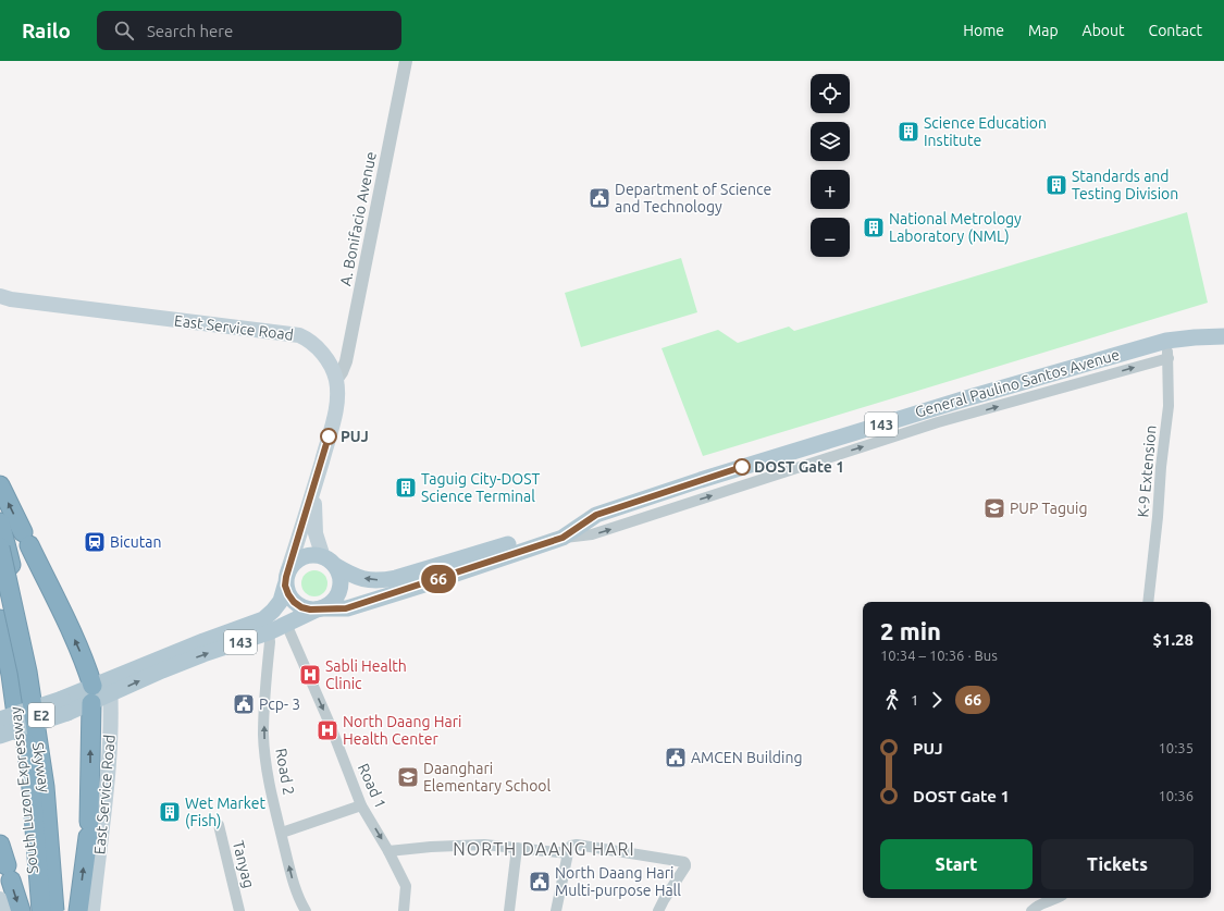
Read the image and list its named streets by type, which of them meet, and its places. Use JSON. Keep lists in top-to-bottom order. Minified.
{"streets":{"highway":["E2","Skyway","South Luzon Expressway"],"main road":["East Service Road","General Paulino Santos Avenue","143"],"street":["A. Bonifacio Avenue","K-9 Extension","Road 2","Road 1","Tanyag"]},"crossings":[["A. Bonifacio Avenue","East Service Road"],["East Service Road","General Paulino Santos Avenue"],["East Service Road","143"],["General Paulino Santos Avenue","143"],["General Paulino Santos Avenue","K-9 Extension"],["General Paulino Santos Avenue","Road 2"],["General Paulino Santos Avenue","Road 1"]],"one_way":["Road 2","Road 1"],"districts":["NORTH DAANG HARI"],"places":{"building":["Science Education Institute","Standards and Testing Division","National Metrology Laboratory (NML)","Taguig City-DOST Science Terminal","Wet Market (Fish)"],"public building":["Department of Science and Technology","Pcp- 3","AMCEN Building","North Daang Hari Multi-purpose Hall"],"other":["PUJ","DOST Gate 1"],"school or university":["PUP Taguig","Daanghari Elementary School"],"station":["Bicutan"],"hospital":["Sabli Health Clinic","North Daang Hari Health Center"]},"lines":["bus line 66"],"page":{"header":"Railo","search":"Search here","nav":["Home","Map","About","Contact"],"on_map":"66","map_buttons":["+","−"],"heading":["2 min","10:34 – 10:36 · Bus","$1.28"],"legs":["1","66"],"list":[{"name":"PUJ","value":"10:35"},{"name":"DOST Gate 1","value":"10:36"}],"buttons":["Start","Tickets"]}}
